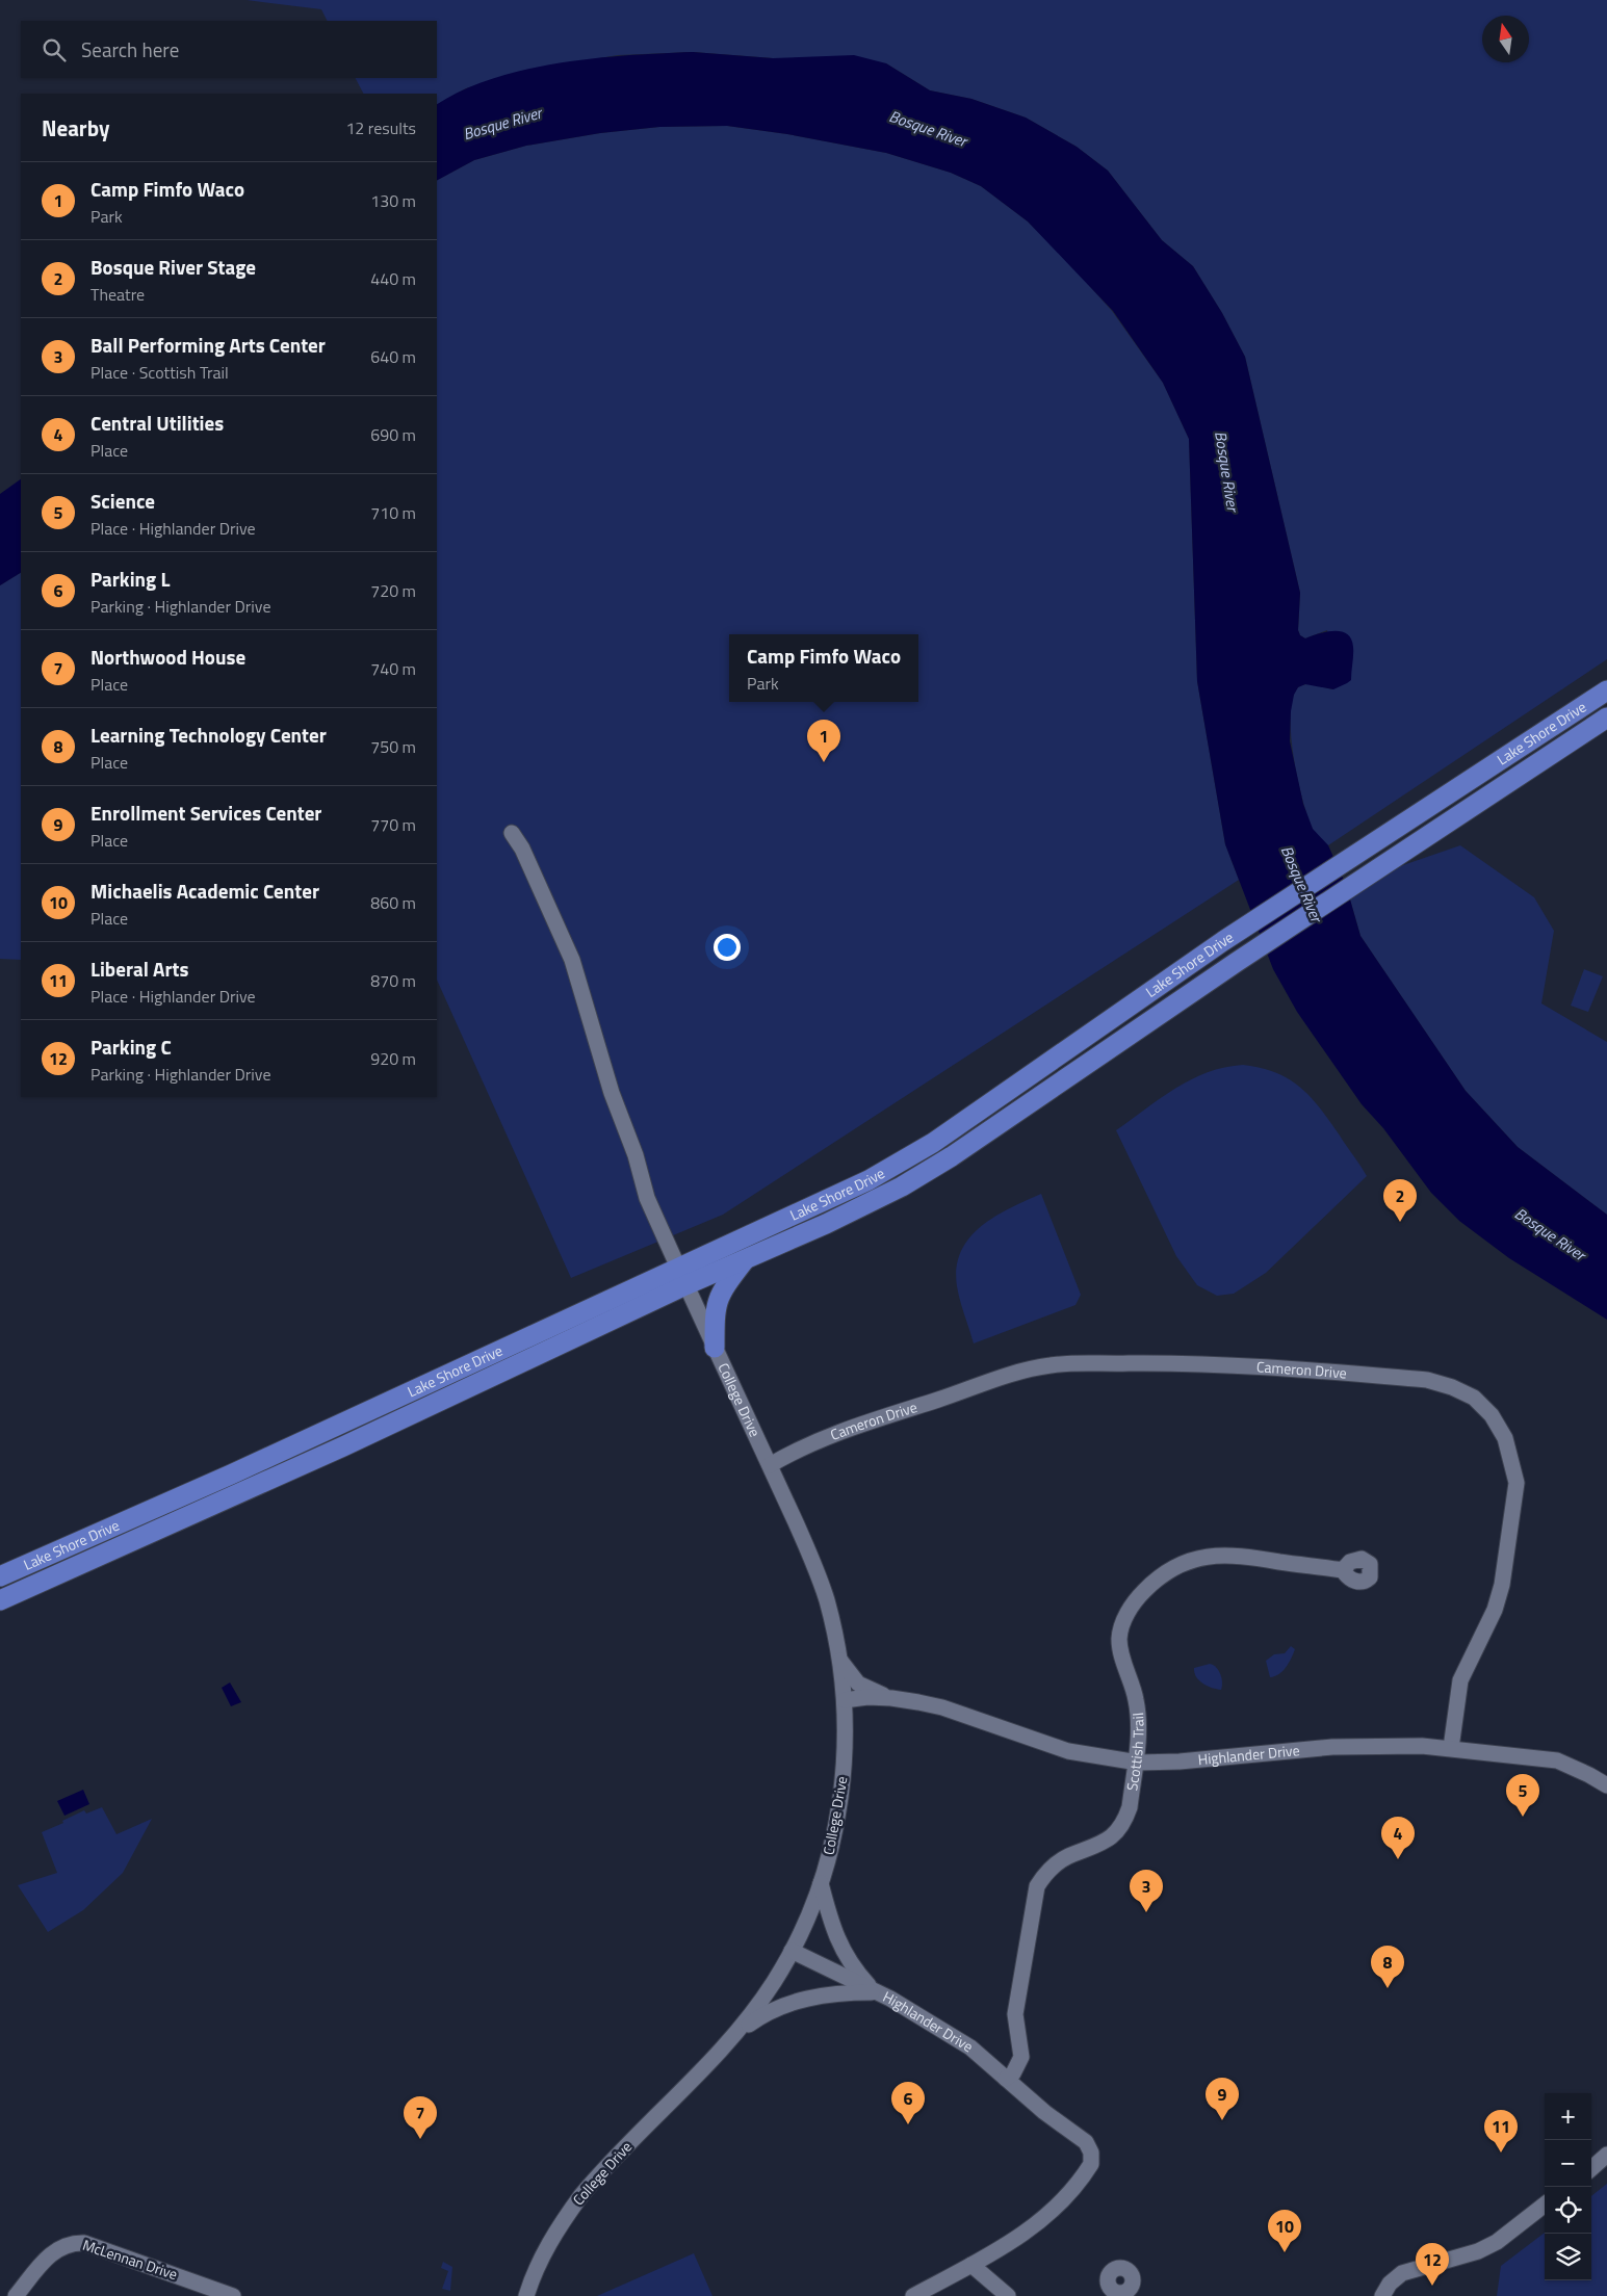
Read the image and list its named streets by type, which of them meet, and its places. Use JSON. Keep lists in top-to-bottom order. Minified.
{"streets":{"main road":["Lake Shore Drive"],"street":["Cameron Drive","College Drive","Scottish Trail","Highlander Drive","McLennan Drive"]},"crossings":[["Lake Shore Drive","College Drive"],["Cameron Drive","College Drive"],["Cameron Drive","Highlander Drive"],["College Drive","Highlander Drive"],["Scottish Trail","Highlander Drive"]],"water":["Bosque River"],"north":"top","page":{"search":"Search here","heading":["Nearby","12 results"],"list":[{"mark":"1","name":"Camp Fimfo Waco","note":"Park","value":"130 m"},{"mark":"2","name":"Bosque River Stage","note":"Theatre","value":"440 m"},{"mark":"3","name":"Ball Performing Arts Center","note":"Place · Scottish Trail","value":"640 m"},{"mark":"4","name":"Central Utilities","note":"Place","value":"690 m"},{"mark":"5","name":"Science","note":"Place · Highlander Drive","value":"710 m"},{"mark":"6","name":"Parking L","note":"Parking · Highlander Drive","value":"720 m"},{"mark":"7","name":"Northwood House","note":"Place","value":"740 m"},{"mark":"8","name":"Learning Technology Center","note":"Place","value":"750 m"},{"mark":"9","name":"Enrollment Services Center","note":"Place","value":"770 m"},{"mark":"10","name":"Michaelis Academic Center","note":"Place","value":"860 m"},{"mark":"11","name":"Liberal Arts","note":"Place · Highlander Drive","value":"870 m"},{"mark":"12","name":"Parking C","note":"Parking · Highlander Drive","value":"920 m"}],"popup":["Camp Fimfo Waco","Park"],"pins":["1","2","5","4","3","8","9","6","7","11","10","12"],"map_buttons":["+","−"]}}
